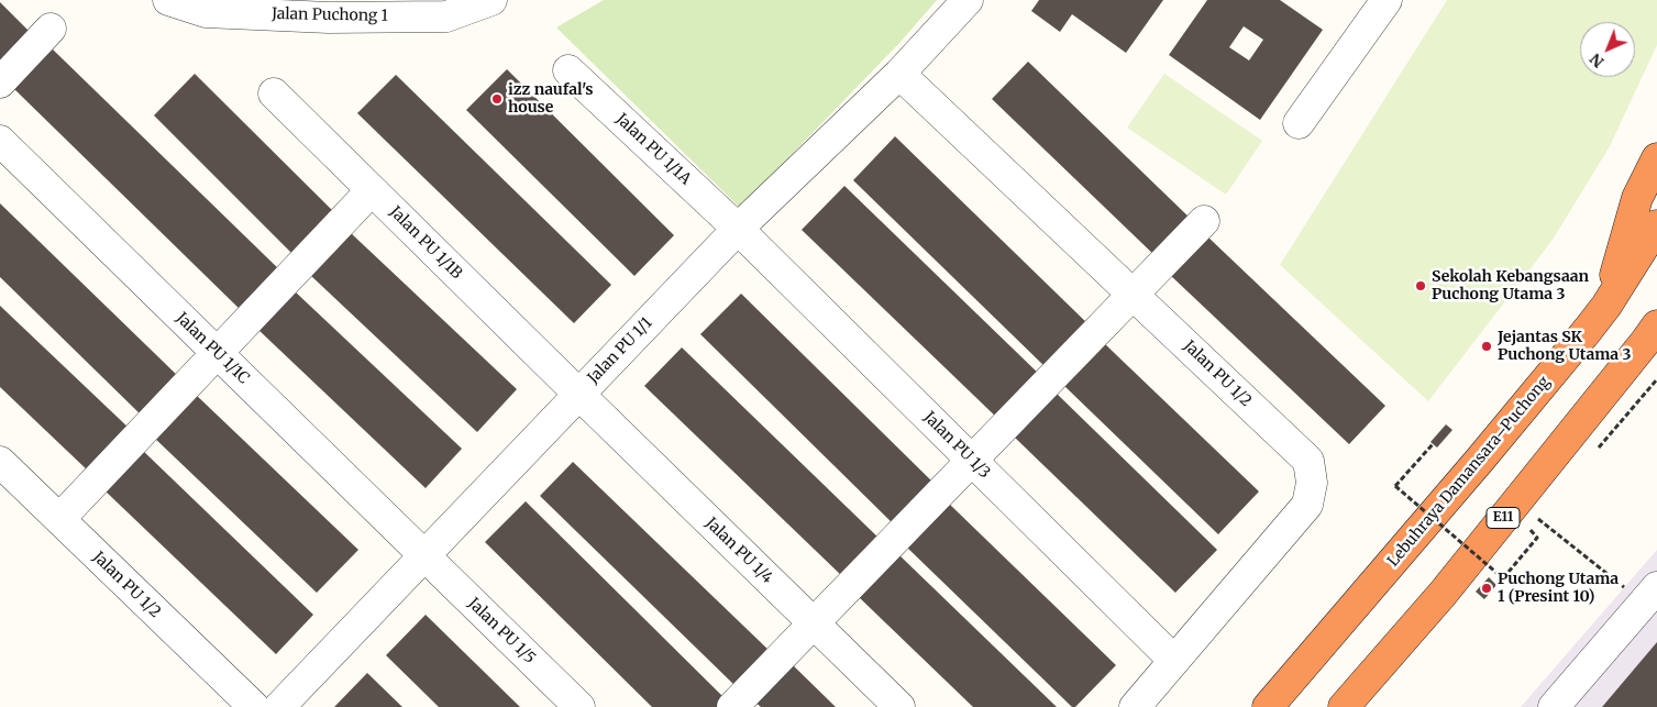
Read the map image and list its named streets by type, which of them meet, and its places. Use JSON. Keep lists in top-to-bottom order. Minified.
{"streets":{"highway":["Lebuhraya Damansara–Puchong","E11"],"street":["Jalan Puchong 1","Jalan PU 1/1A","Jalan PU 1/1B","Jalan PU 1/1C","Jalan PU 1/1","Jalan PU 1/2","Jalan PU 1/3","Jalan PU 1/4","Jalan PU 1/5"]},"crossings":[["Jalan PU 1/1A","Jalan PU 1/1"],["Jalan PU 1/1A","Jalan PU 1/3"],["Jalan PU 1/1B","Jalan PU 1/1"],["Jalan PU 1/1B","Jalan PU 1/4"],["Jalan PU 1/1C","Jalan PU 1/1"],["Jalan PU 1/1C","Jalan PU 1/5"],["Jalan PU 1/1","Jalan PU 1/2"],["Jalan PU 1/1","Jalan PU 1/3"],["Jalan PU 1/1","Jalan PU 1/4"],["Jalan PU 1/1","Jalan PU 1/5"],["Jalan PU 1/2","Jalan PU 1/3"]],"places":["izz naufal's house","Sekolah Kebangsaan Puchong Utama 3","Jejantas SK Puchong Utama 3","Puchong Utama 1 (Presint 10)"],"north":"bottom left"}
